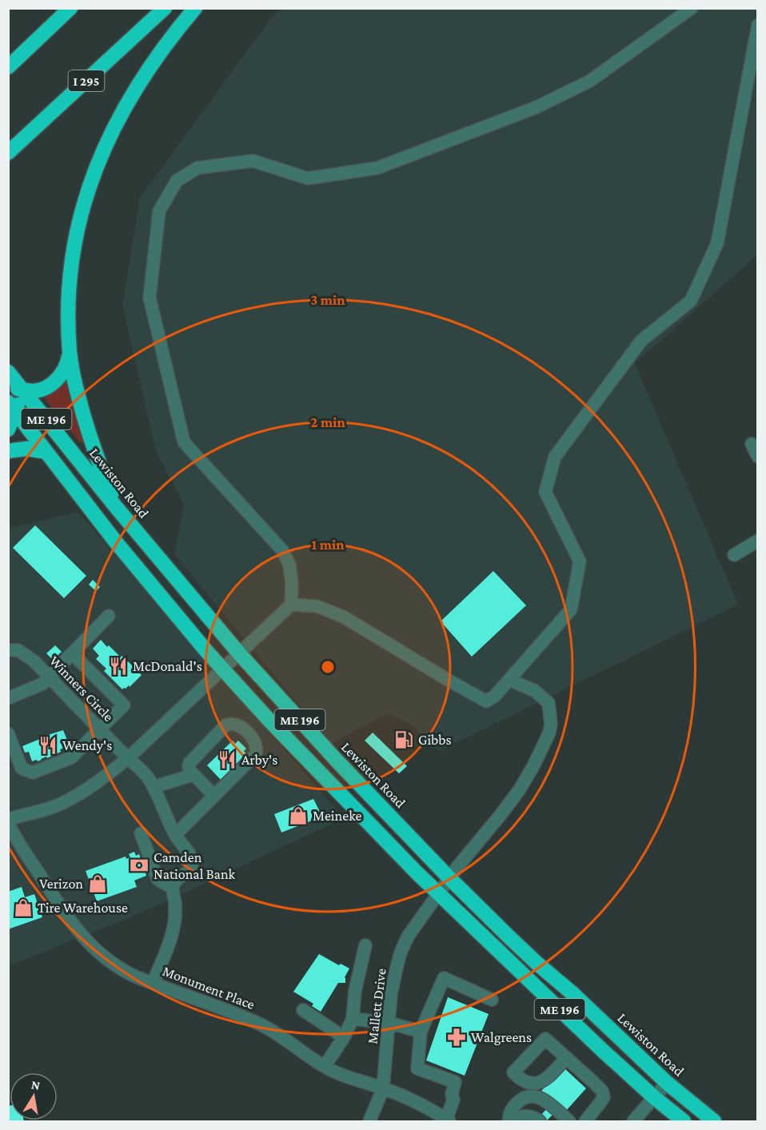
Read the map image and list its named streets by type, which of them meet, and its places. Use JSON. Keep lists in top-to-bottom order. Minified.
{"streets":{"highway":["I 295","ME 196","Lewiston Road"],"street":["Winners Circle","Monument Place","Mallett Drive"]},"crossings":[["ME 196","Mallett Drive"],["Lewiston Road","Mallett Drive"],["Monument Place","Mallett Drive"]],"places":{"restaurant":["McDonald's","Wendy's","Arby's"],"fuel station":["Gibbs"],"shop":["Meineke","Verizon","Tire Warehouse"],"bank":["Camden National Bank"],"pharmacy":["Walgreens"]},"north":"top","rings":["3 min","2 min","1 min"]}
